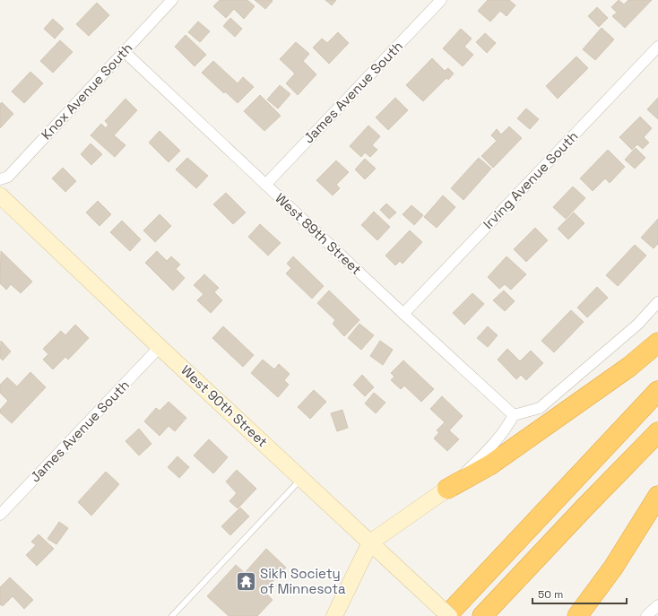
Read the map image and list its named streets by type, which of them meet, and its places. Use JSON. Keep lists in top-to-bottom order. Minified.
{"streets":{"street":["Knox Avenue South","James Avenue South","Irving Avenue South","West 89th Street","West 90th Street"]},"crossings":[["Knox Avenue South","West 89th Street"],["James Avenue South","West 89th Street"],["James Avenue South","West 90th Street"],["Irving Avenue South","West 89th Street"]],"places":{"temple":["Sikh Society of Minnesota"]},"scale_bar":"50 m"}
